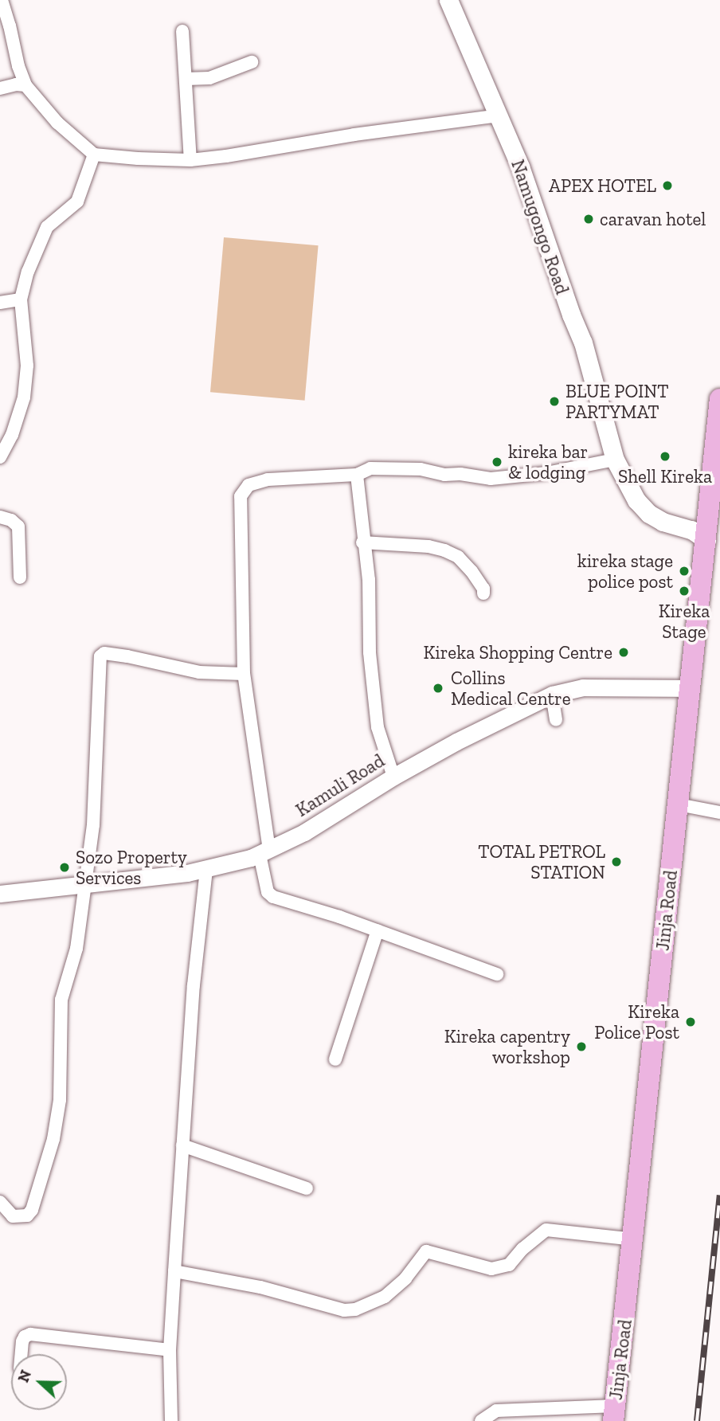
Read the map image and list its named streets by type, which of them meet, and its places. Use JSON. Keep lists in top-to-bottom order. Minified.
{"streets":{"highway":["Jinja Road"],"main road":["Namugongo Road"],"street":["Kamuli Road"]},"crossings":[["Namugongo Road","Jinja Road"],["Kamuli Road","Jinja Road"]],"places":["APEX HOTEL","caravan hotel","BLUE POINT PARTYMAT","Shell Kireka","kireka bar & lodging","kireka stage police post","Kireka Stage","Kireka Shopping Centre","Collins Medical Centre","TOTAL PETROL STATION","Sozo Property Services","Kireka Police Post","Kireka capentry workshop"],"north":"left"}
